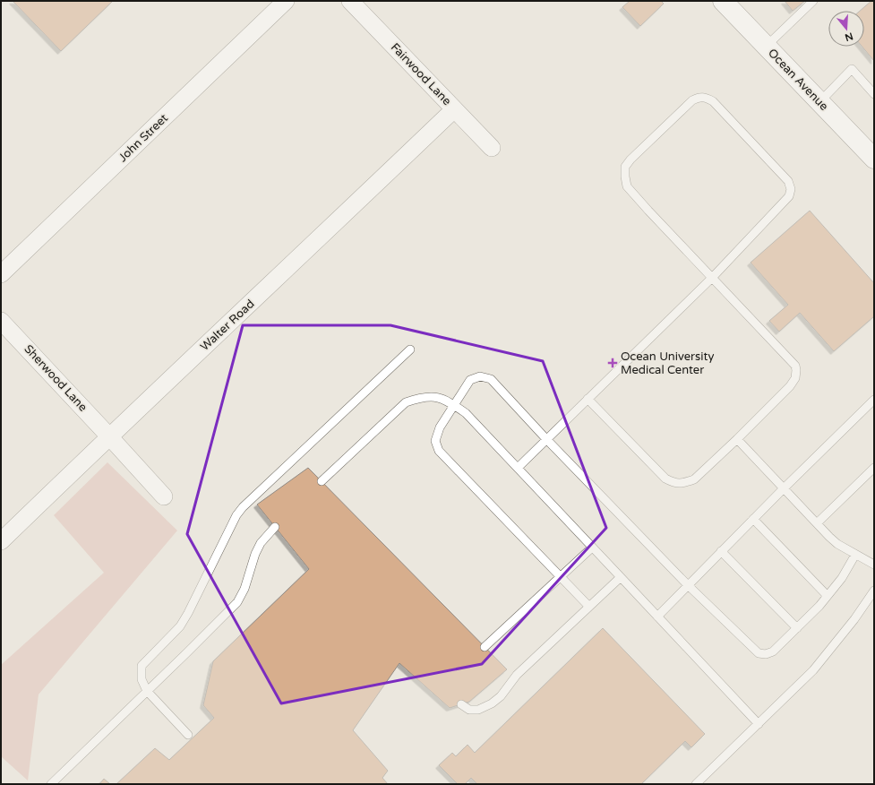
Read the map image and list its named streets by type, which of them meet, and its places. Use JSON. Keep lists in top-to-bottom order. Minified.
{"streets":{"main road":["Ocean Avenue"],"street":["Fairwood Lane","John Street","Walter Road","Sherwood Lane"]},"crossings":[["Fairwood Lane","Walter Road"],["Walter Road","Sherwood Lane"]],"places":{"health":["Ocean University Medical Center"]},"north":"bottom"}
